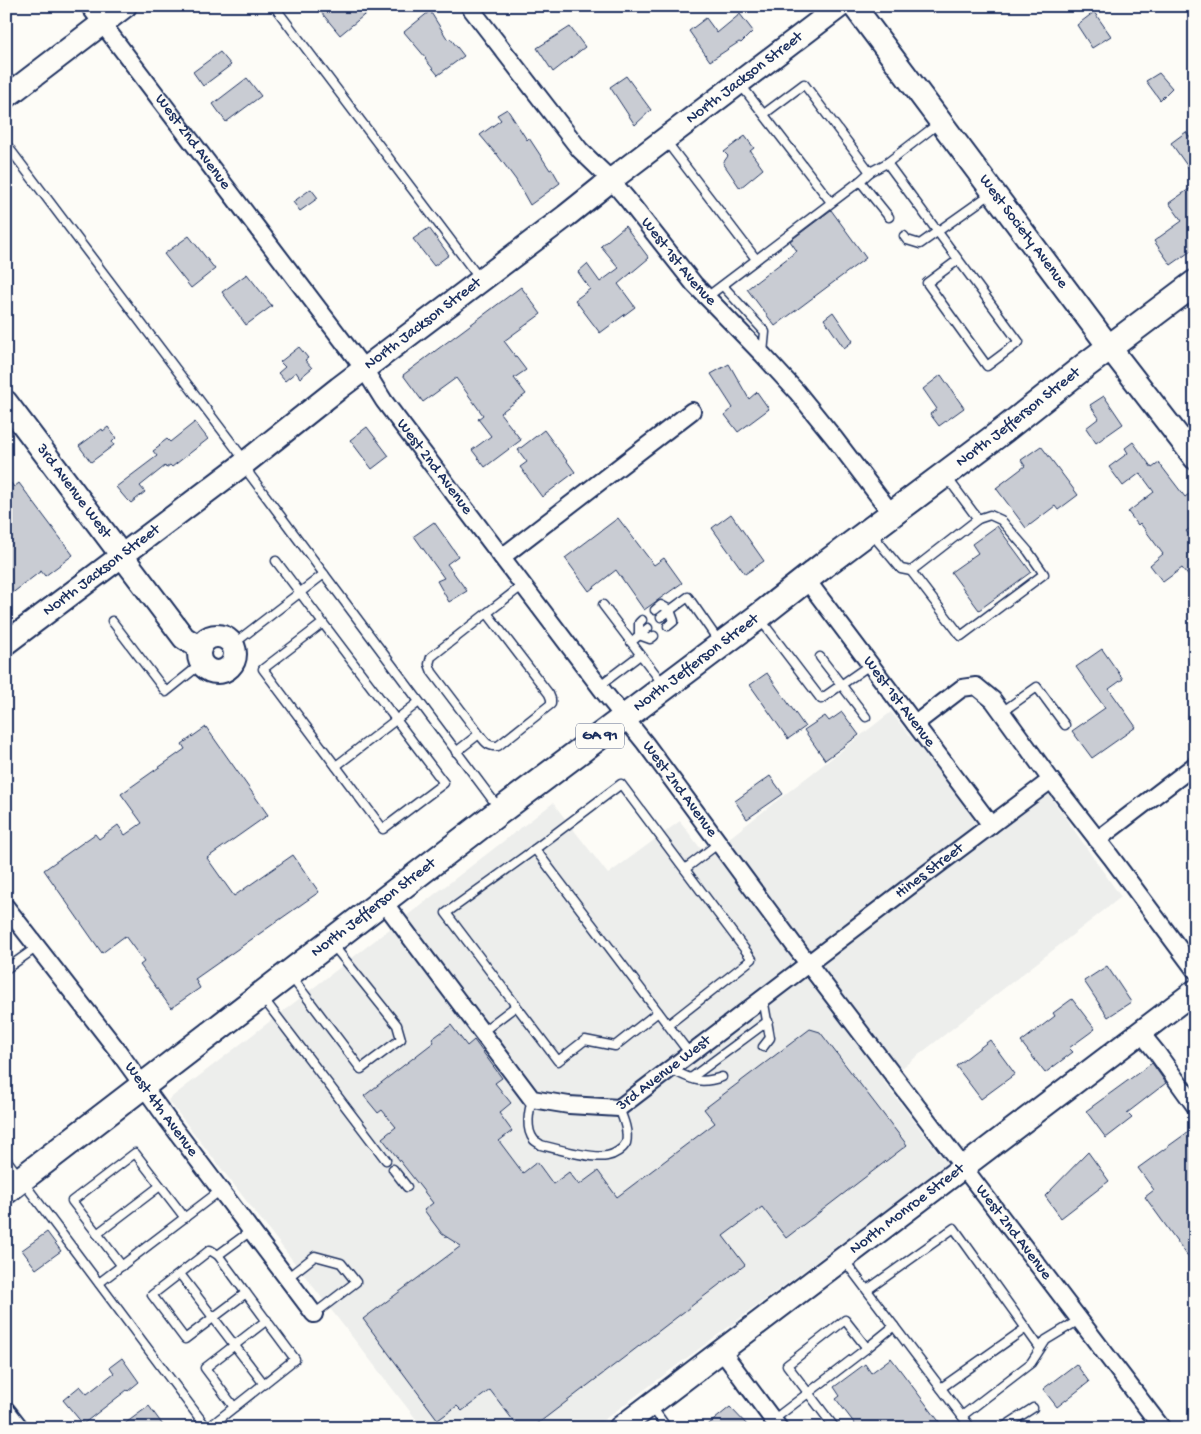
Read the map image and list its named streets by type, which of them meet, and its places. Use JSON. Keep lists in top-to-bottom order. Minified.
{"streets":{"main road":["North Jefferson Street","GA 91"],"street":["North Jackson Street","West 2nd Avenue","West Society Avenue","West 1st Avenue","3rd Avenue West","Hines Street","West 4th Avenue","North Monroe Street"]},"crossings":[["North Jackson Street","West 2nd Avenue"],["North Jackson Street","West 1st Avenue"],["North Jackson Street","3rd Avenue West"],["West 2nd Avenue","North Jefferson Street"],["West 2nd Avenue","3rd Avenue West"],["West 2nd Avenue","Hines Street"],["West 2nd Avenue","North Monroe Street"],["West Society Avenue","North Jefferson Street"],["West 1st Avenue","North Jefferson Street"],["West 1st Avenue","Hines Street"],["North Jefferson Street","West 4th Avenue"],["3rd Avenue West","Hines Street"]]}
